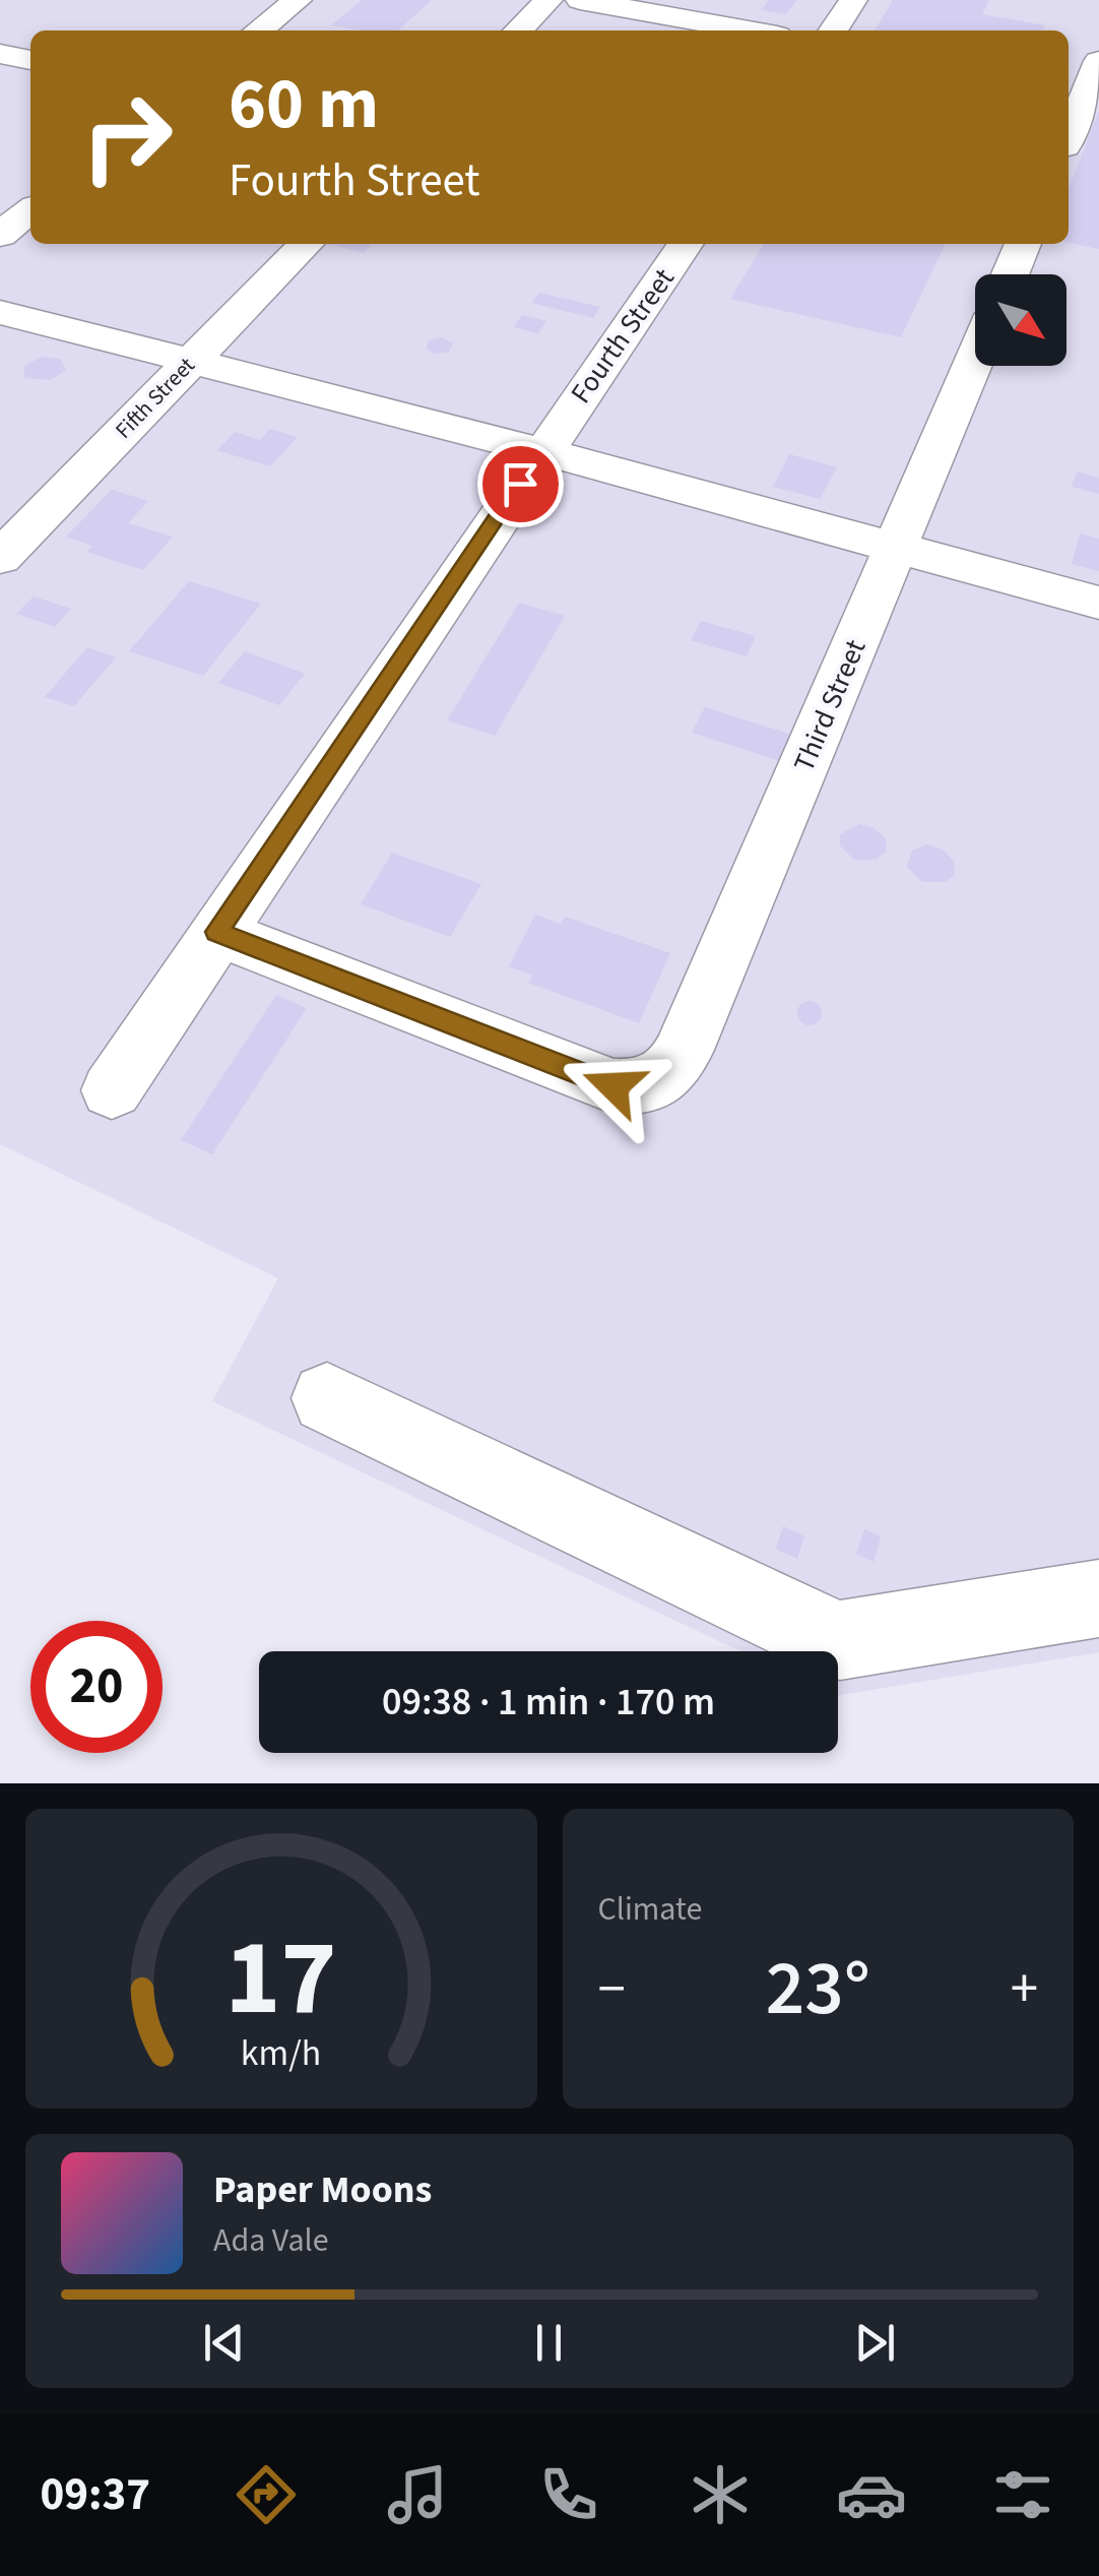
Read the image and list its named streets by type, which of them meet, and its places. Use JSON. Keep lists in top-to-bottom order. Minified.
{"streets":{"lane":["Fourth Street","Fifth Street","Third Street"]},"crossings":[["Fourth Street","Third Street"]],"north":"bottom right","page":{"turn":["60 m","Fourth Street"],"limit":"20","trip":"09:38 · 1 min · 170 m","tile":"Climate","heat":["−","23°","+"],"song":["Paper Moons","Ada Vale"],"tabs":"09:37","gauge":["17","km/h"]}}
